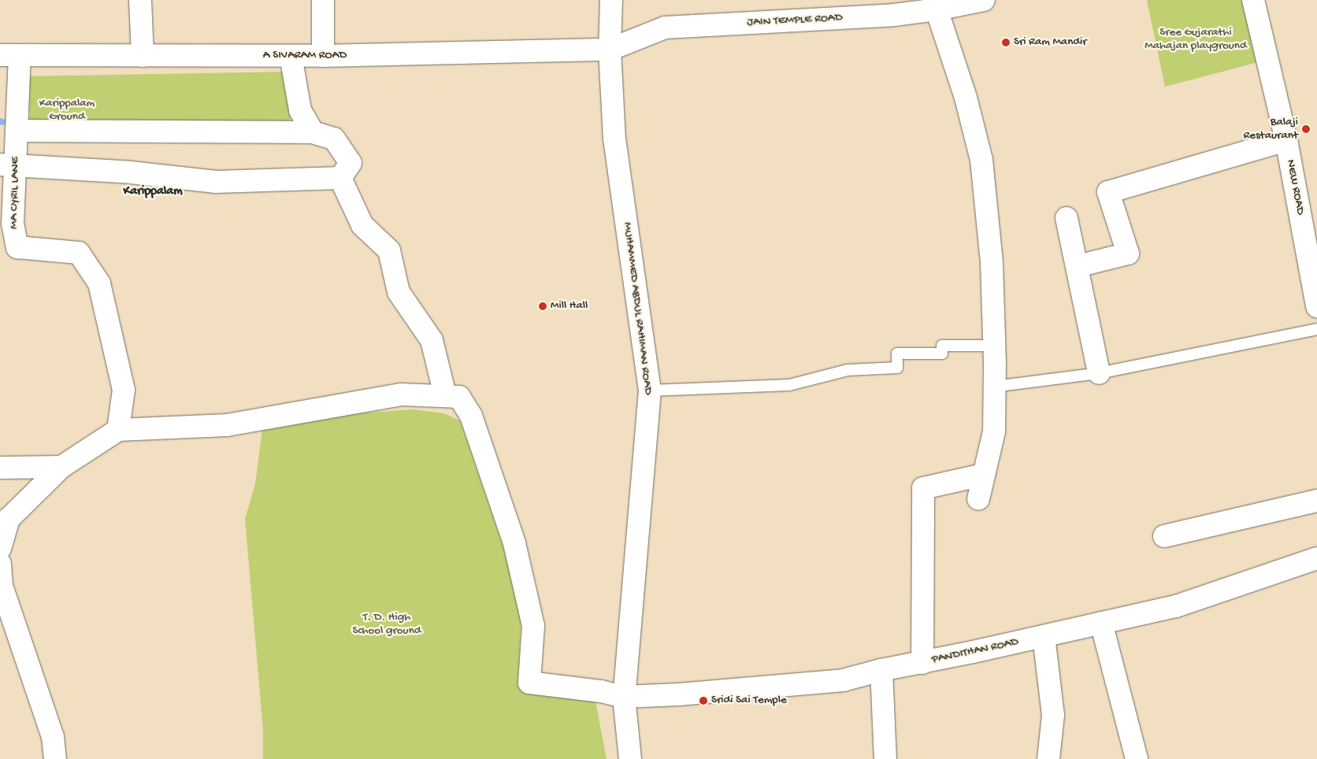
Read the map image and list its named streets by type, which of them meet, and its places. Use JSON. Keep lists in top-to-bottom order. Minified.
{"streets":{"street":["JAIN TEMPLE ROAD","A SIVARAM ROAD","NEW ROAD","MA CYRIL LANE","MUHAMMED ABDUL RAHIMAN ROAD","PANDITHAN ROAD"]},"crossings":[["JAIN TEMPLE ROAD","A SIVARAM ROAD"],["JAIN TEMPLE ROAD","MUHAMMED ABDUL RAHIMAN ROAD"],["A SIVARAM ROAD","MA CYRIL LANE"],["A SIVARAM ROAD","MUHAMMED ABDUL RAHIMAN ROAD"],["MUHAMMED ABDUL RAHIMAN ROAD","PANDITHAN ROAD"]],"districts":["Karippalam"],"parks":["Sree Gujarathi Mahajan playground","Karippalam Ground","T. D. High School ground"],"places":["Sri Ram Mandir","Balaji Restaurant","Mill Hall","Sridi Sai Temple"]}
